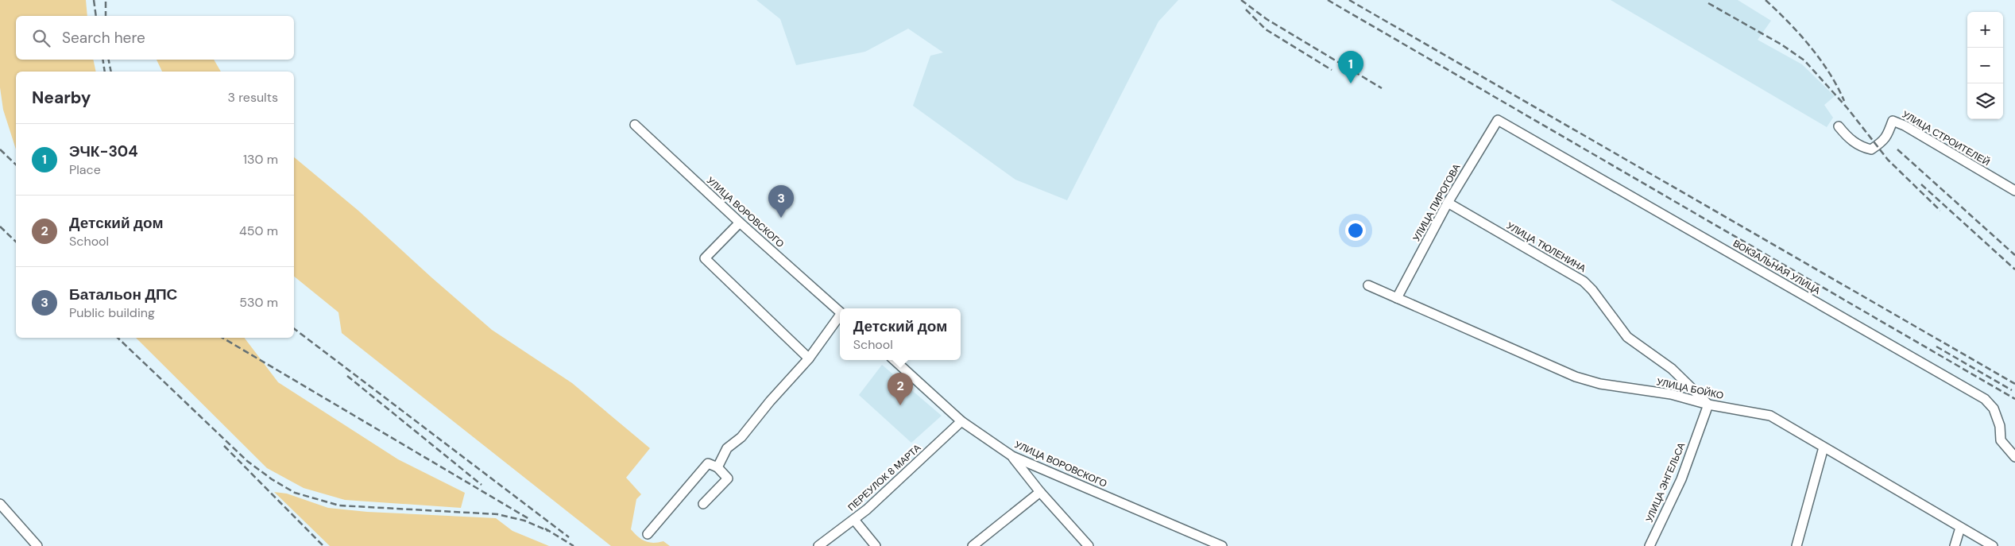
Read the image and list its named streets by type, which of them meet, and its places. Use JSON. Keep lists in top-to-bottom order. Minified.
{"streets":{"street":["УЛИЦА СТРОИТЕЛЕЙ","УЛИЦА ПИРОГОВА","УЛИЦА ВОРОВСКОГО","УЛИЦА ТЮЛЕНИНА","ВОКЗАЛЬНАЯ УЛИЦА","УЛИЦА БОЙКО","ПЕРЕУЛОК 8 МАРТА","УЛИЦА ЭНГЕЛЬСА"]},"crossings":[["УЛИЦА ПИРОГОВА","УЛИЦА ТЮЛЕНИНА"],["УЛИЦА ПИРОГОВА","ВОКЗАЛЬНАЯ УЛИЦА"],["УЛИЦА ПИРОГОВА","УЛИЦА БОЙКО"],["УЛИЦА ВОРОВСКОГО","ПЕРЕУЛОК 8 МАРТА"],["УЛИЦА ТЮЛЕНИНА","УЛИЦА БОЙКО"],["УЛИЦА ТЮЛЕНИНА","УЛИЦА ЭНГЕЛЬСА"],["УЛИЦА БОЙКО","УЛИЦА ЭНГЕЛЬСА"]],"page":{"map_buttons":["+","−"],"search":"Search here","pins":["1","3","2"],"heading":["Nearby","3 results"],"list":[{"mark":"1","name":"ЭЧК-304","note":"Place","value":"130 m"},{"mark":"2","name":"Детский дом","note":"School","value":"450 m"},{"mark":"3","name":"Батальон ДПС","note":"Public building","value":"530 m"}],"popup":["Детский дом","School"]}}
